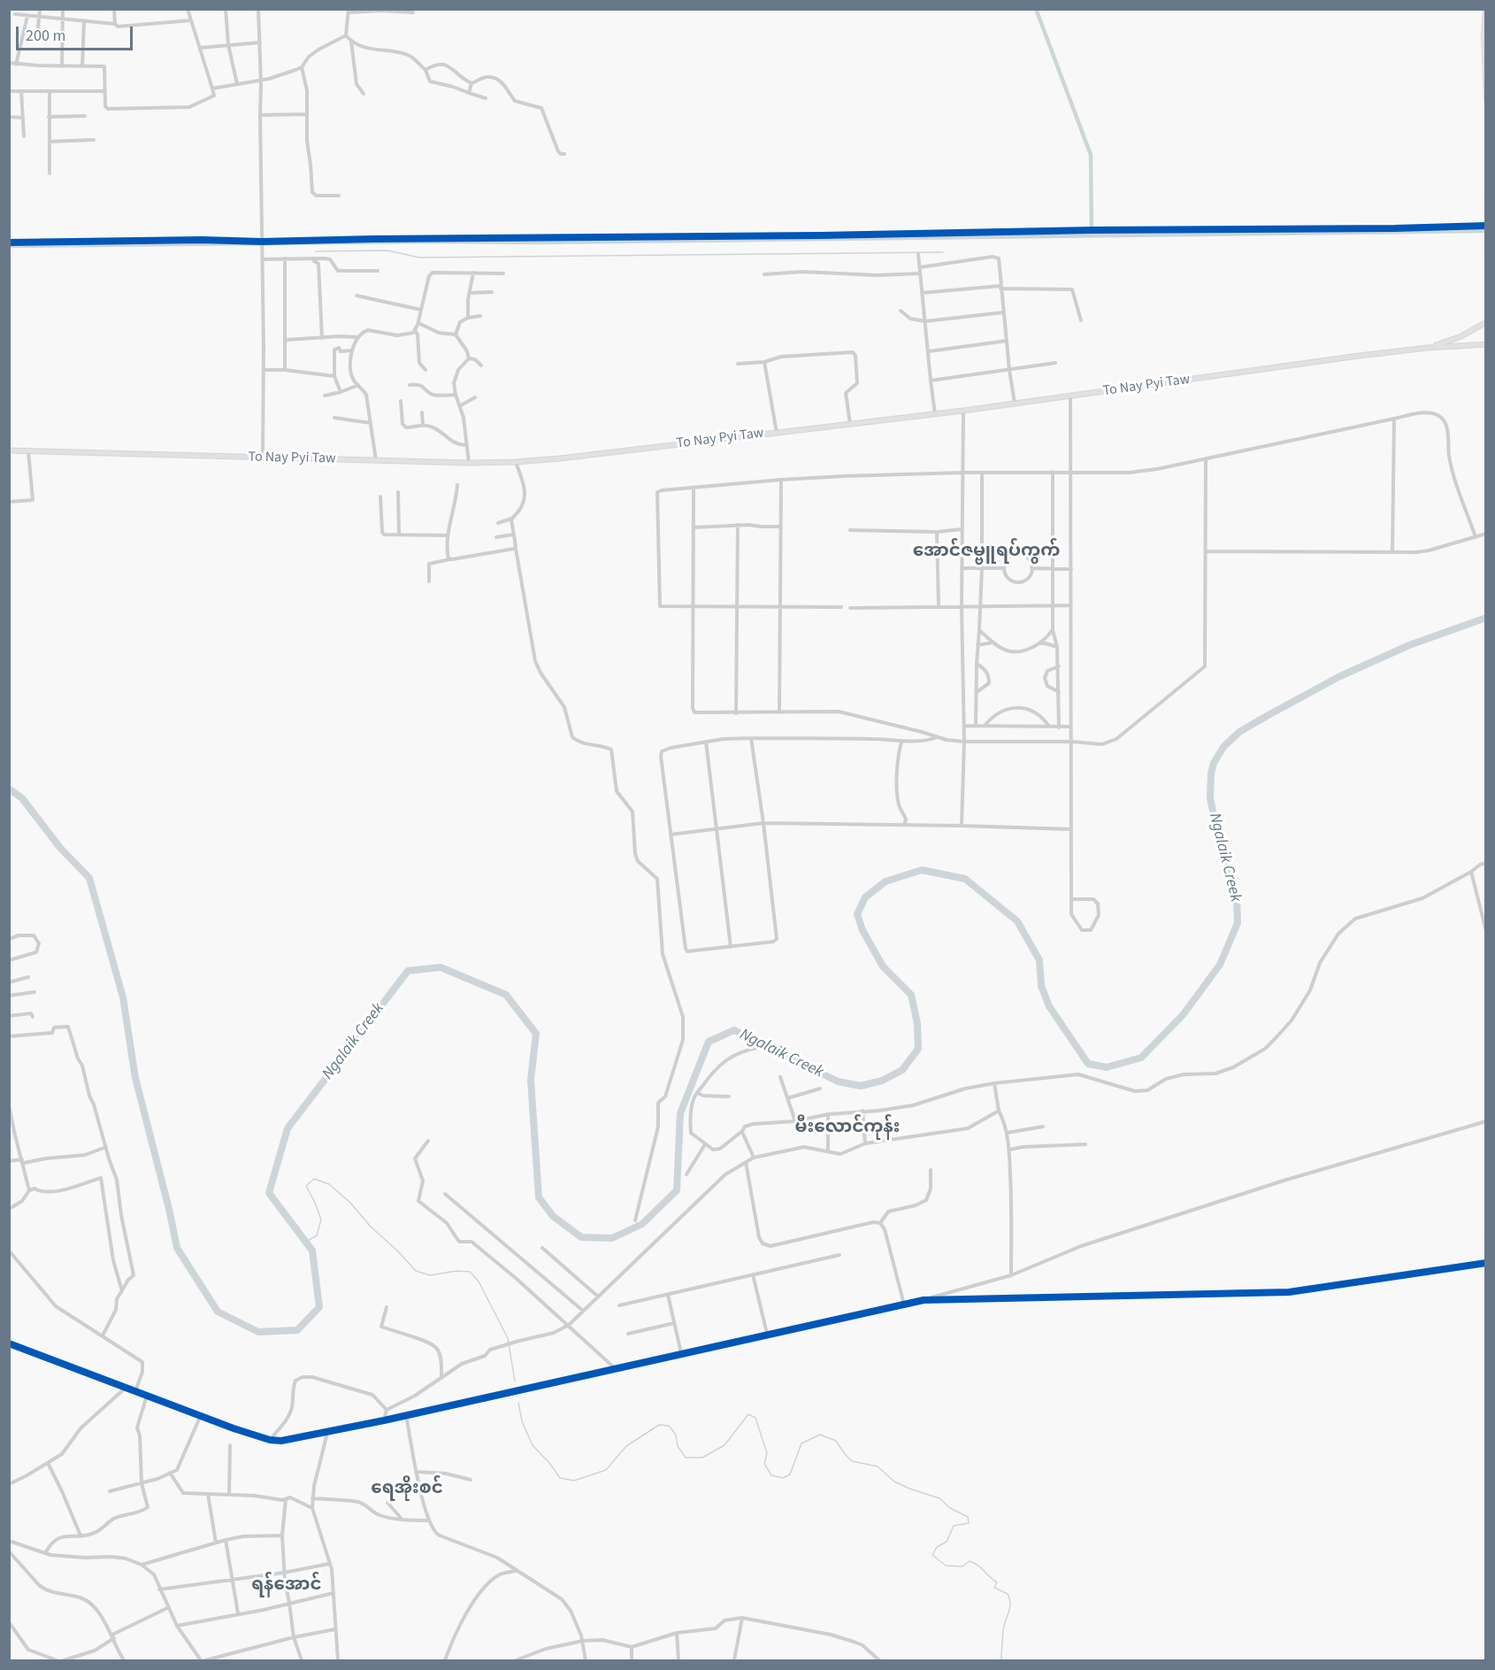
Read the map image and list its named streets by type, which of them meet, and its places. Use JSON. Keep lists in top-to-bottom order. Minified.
{"streets":{"main road":["To Nay Pyi Taw"]},"districts":["အောင်ဇမ္ဗူရပ်ကွက်","မီးလောင်ကုန်း","ရေအိုးစင်","ရန်အောင်"],"water":["Ngalaik Creek"],"scale_bar":"200 m"}
